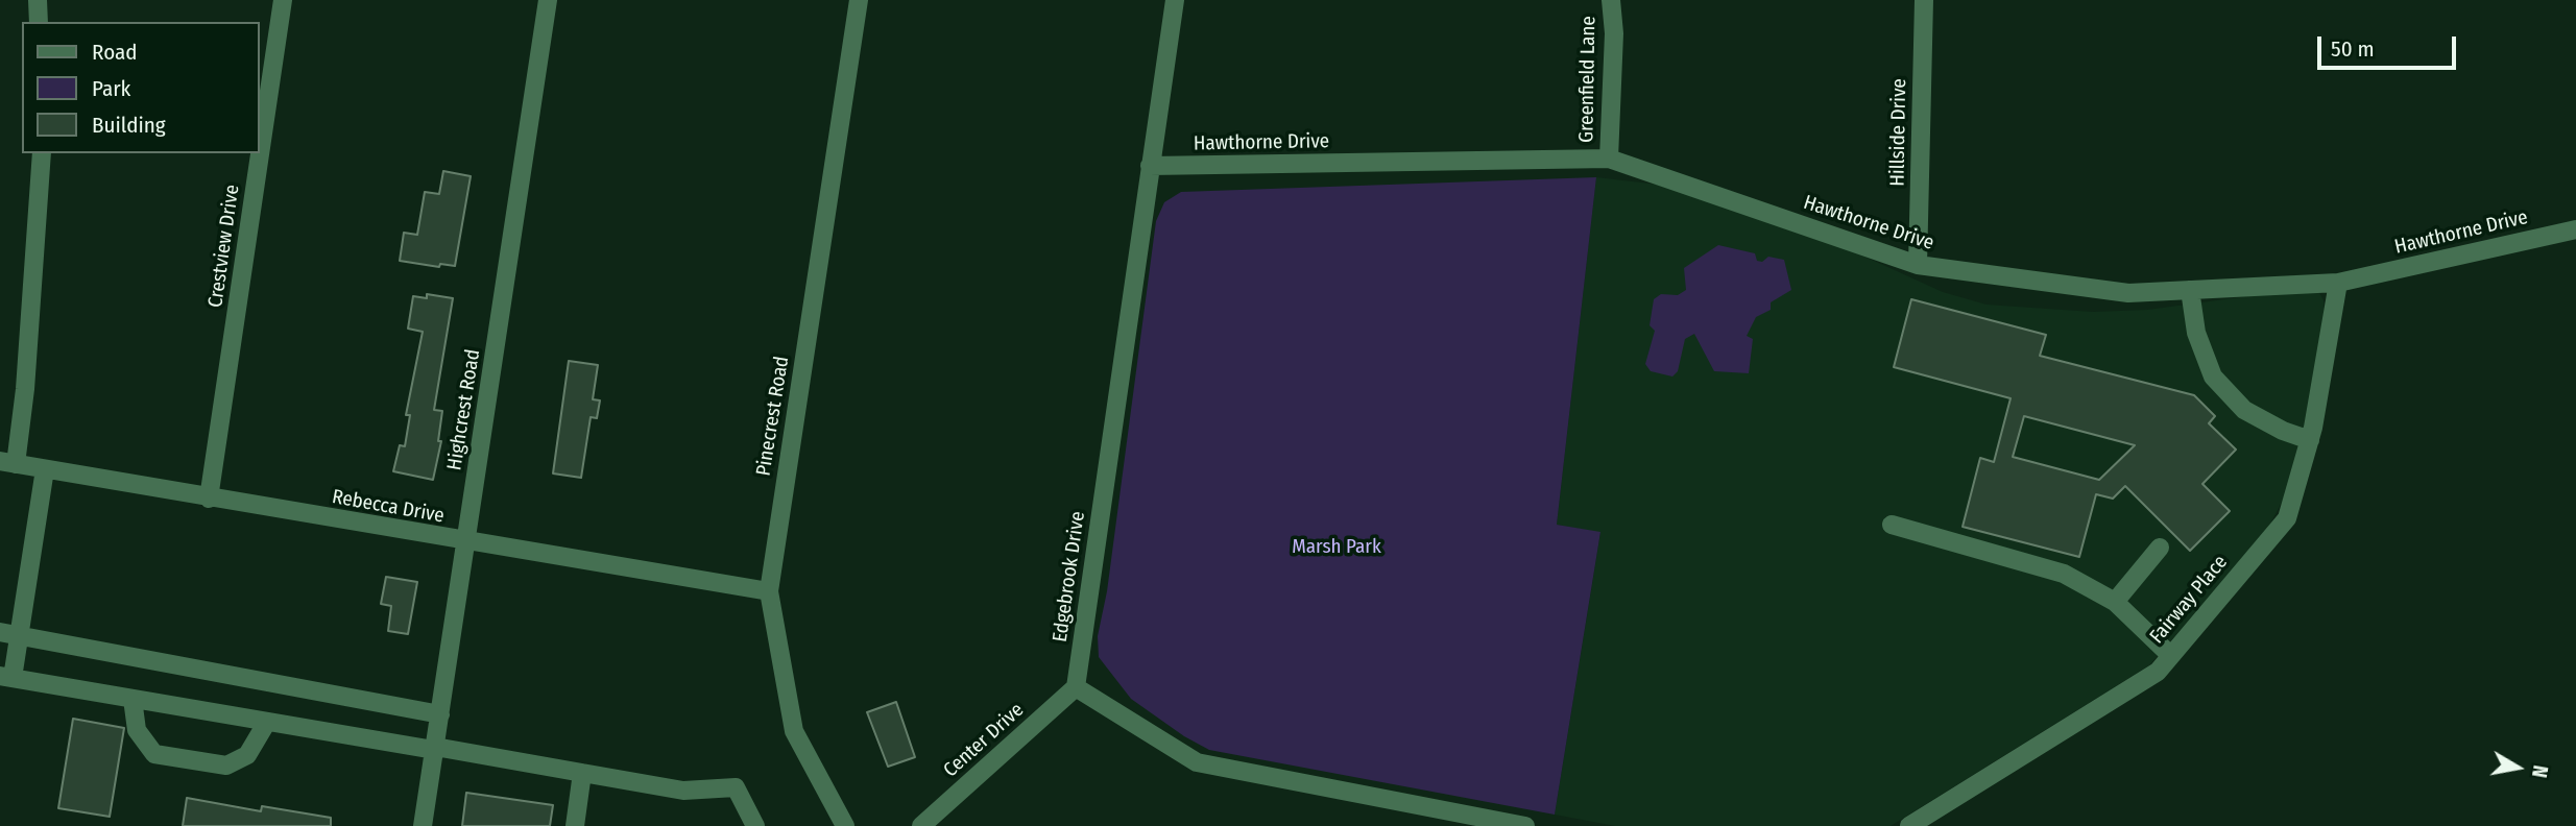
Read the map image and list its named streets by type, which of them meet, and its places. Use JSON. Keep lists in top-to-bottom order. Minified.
{"streets":{"street":["Greenfield Lane","Hillside Drive","Hawthorne Drive","Crestview Drive","Highcrest Road","Pinecrest Road","Rebecca Drive","Edgebrook Drive","Fairway Place","Center Drive"]},"crossings":[["Greenfield Lane","Hawthorne Drive"],["Hillside Drive","Hawthorne Drive"],["Hawthorne Drive","Edgebrook Drive"],["Hawthorne Drive","Fairway Place"],["Crestview Drive","Rebecca Drive"],["Highcrest Road","Rebecca Drive"],["Pinecrest Road","Rebecca Drive"],["Edgebrook Drive","Center Drive"]],"parks":["Marsh Park"],"legend":["Road","Park","Building"],"scale_bar":"50 m","north":"right"}
